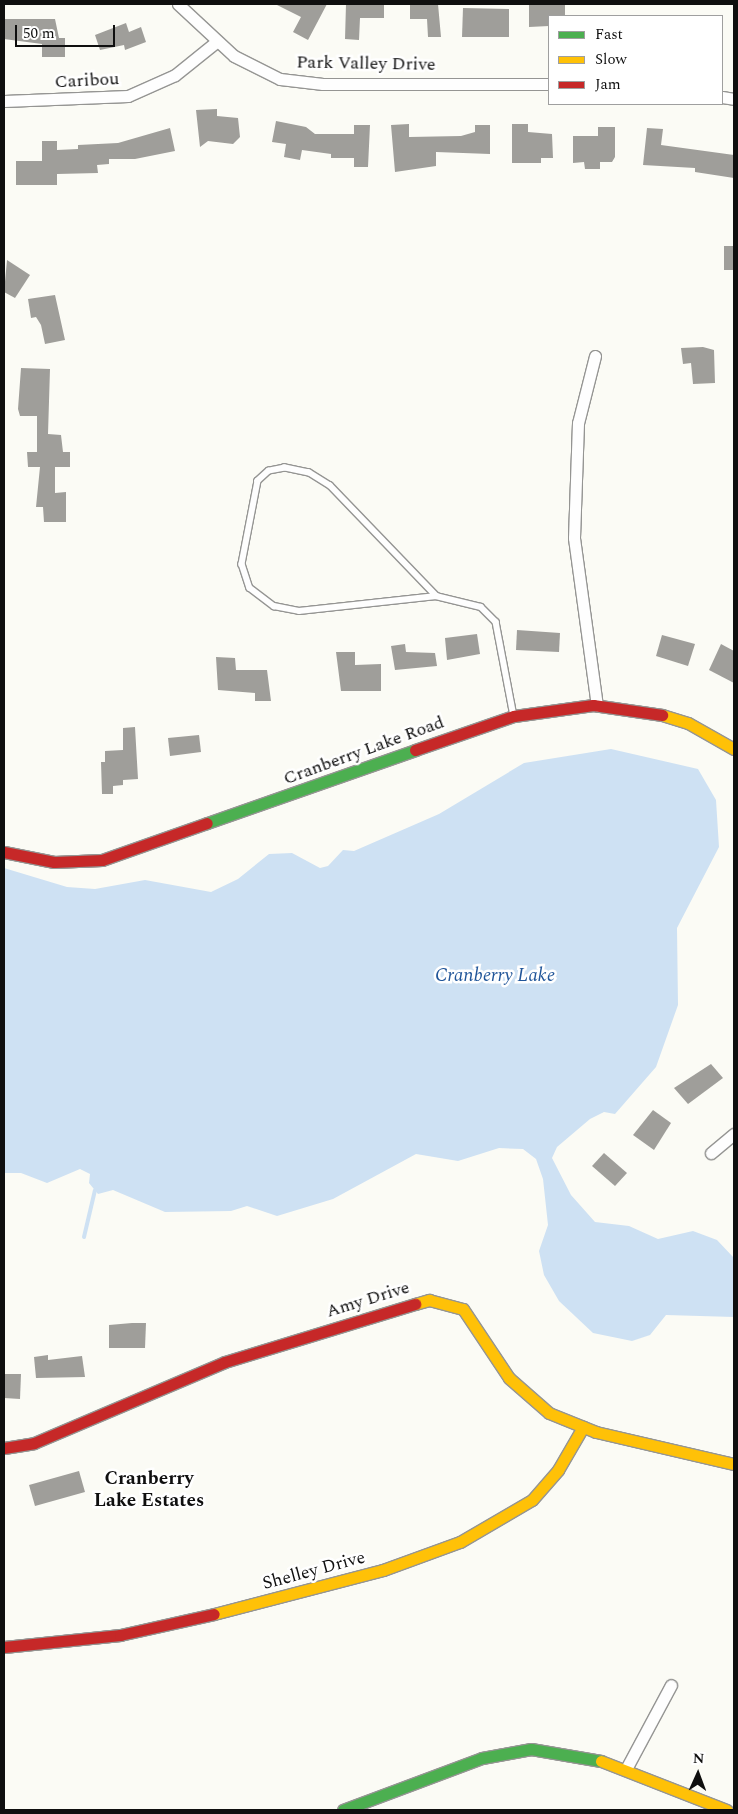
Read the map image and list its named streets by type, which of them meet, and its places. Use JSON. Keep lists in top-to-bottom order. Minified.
{"streets":{"street":["Park Valley Drive","Caribou","Cranberry Lake Road","Amy Drive","Shelley Drive"]},"crossings":[["Park Valley Drive","Caribou"],["Amy Drive","Shelley Drive"]],"districts":["Cranberry Lake Estates"],"water":["Cranberry Lake"],"legend":["Fast","Slow","Jam"],"scale_bar":"50 m","north":"top"}
